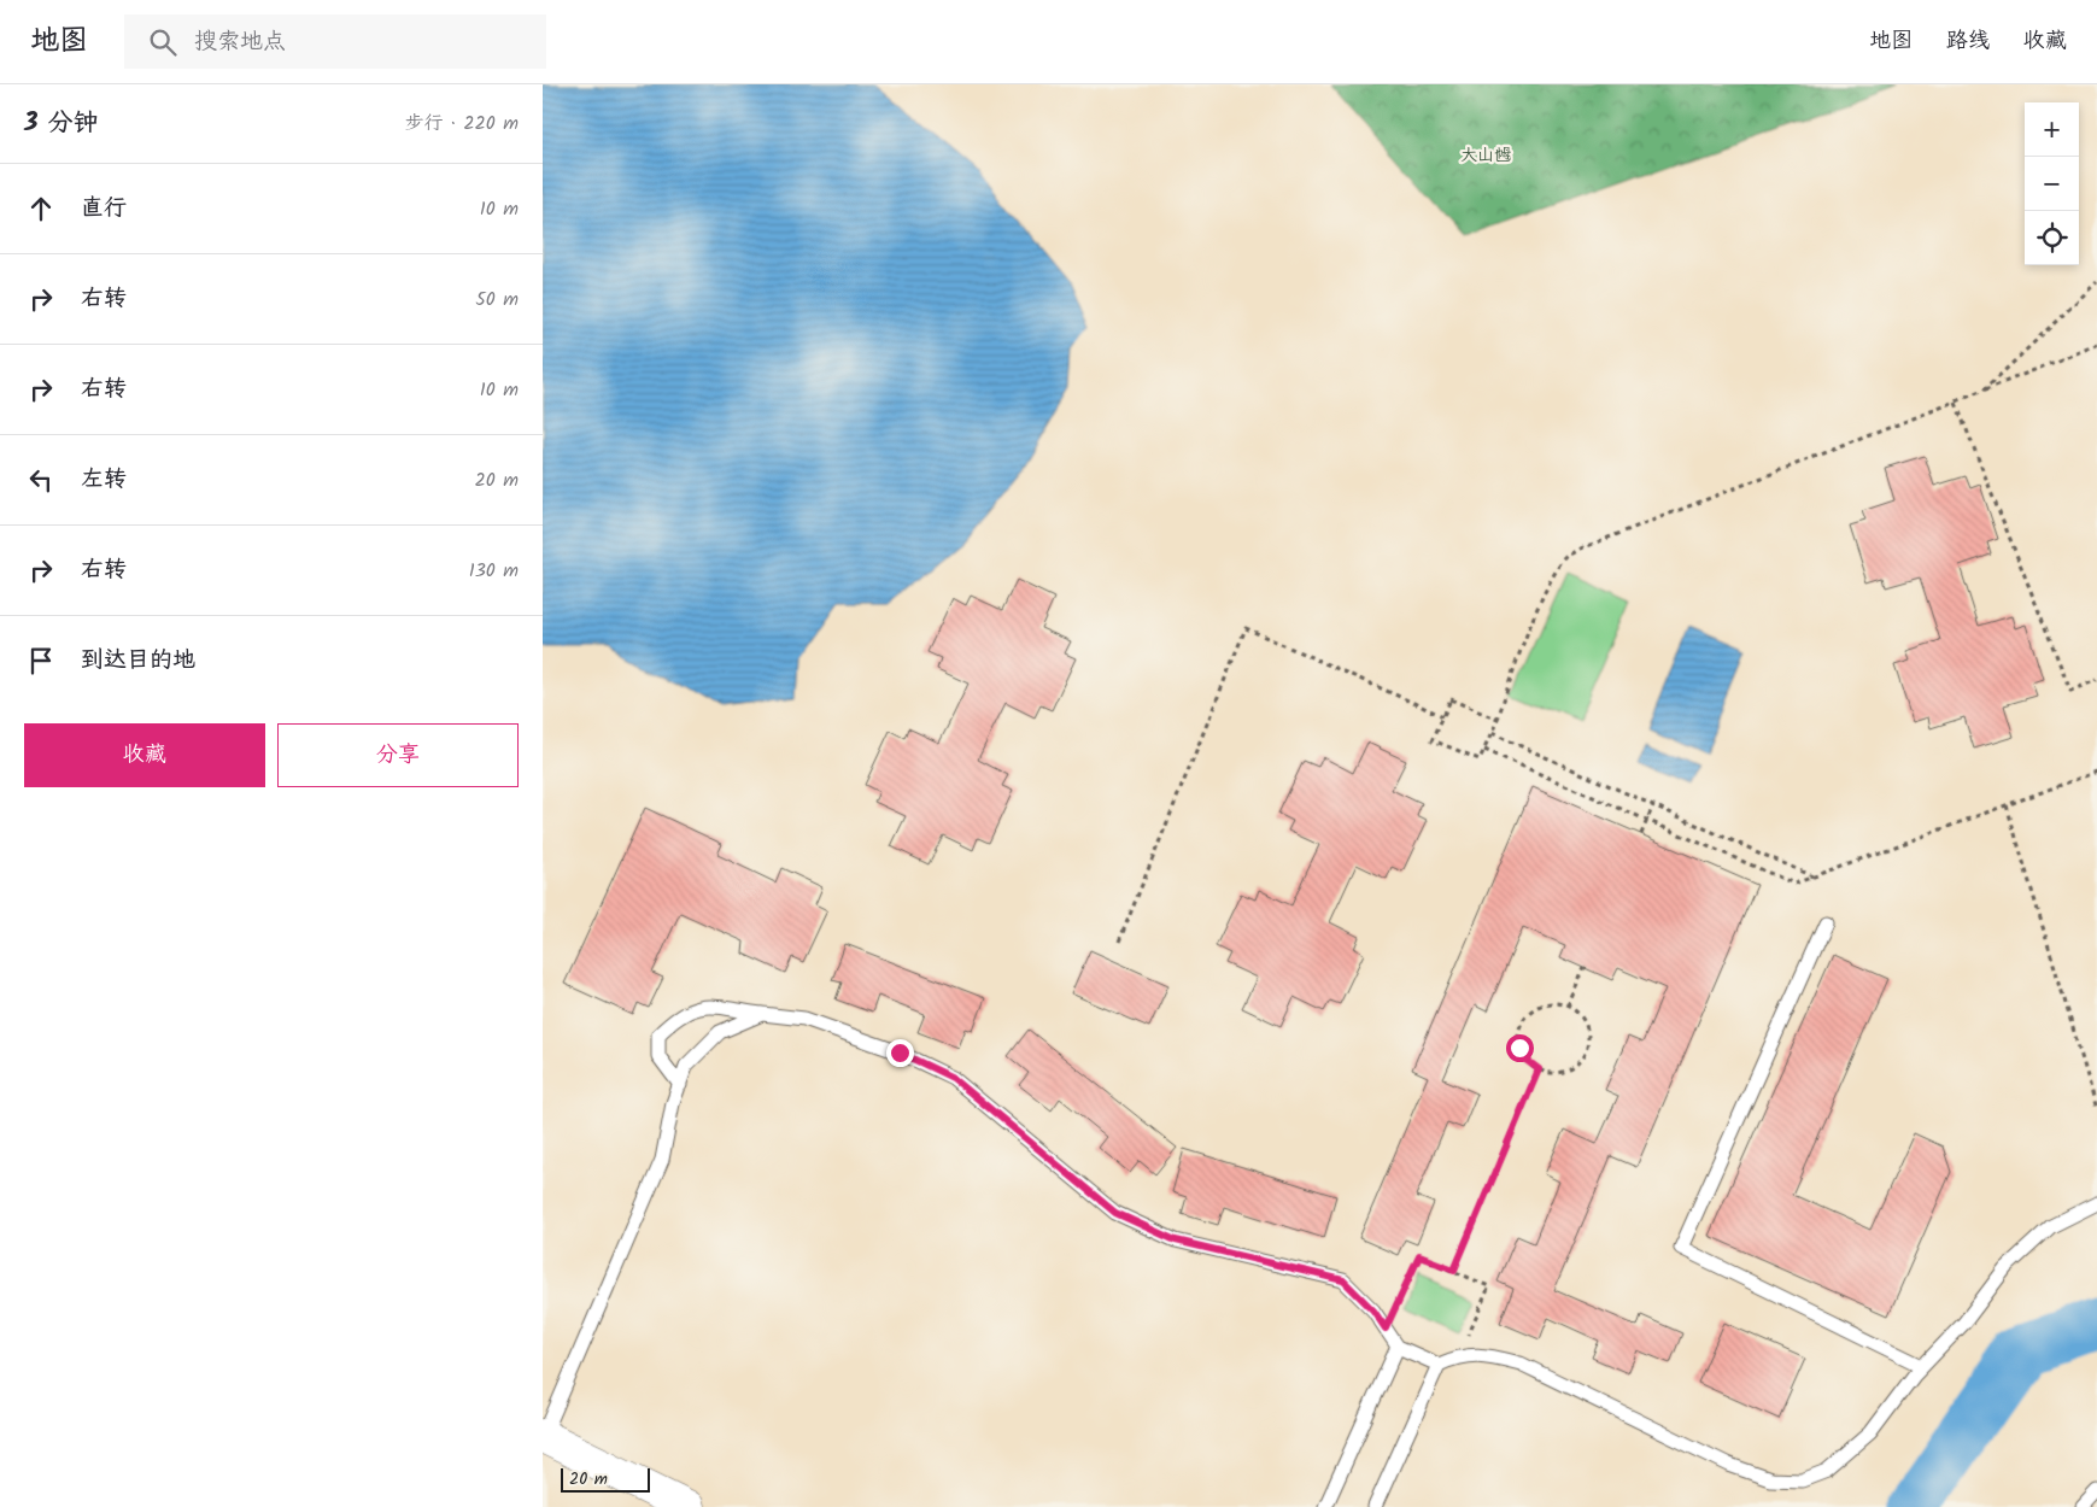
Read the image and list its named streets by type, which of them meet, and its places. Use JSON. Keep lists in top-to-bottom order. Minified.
{"parks":["大山乸"],"scale_bar":"20 m","page":{"header":"地图","search":"搜索地点","nav":["地图","路线","收藏"],"heading":["3 分钟","步行 · 220 m"],"map_buttons":["+","−"],"list":[["直行","10 m"],["右转","50 m"],["右转","10 m"],["左转","20 m"],["右转","130 m"],"到达目的地"],"buttons":["收藏","分享"],"scale":"20 m"}}
